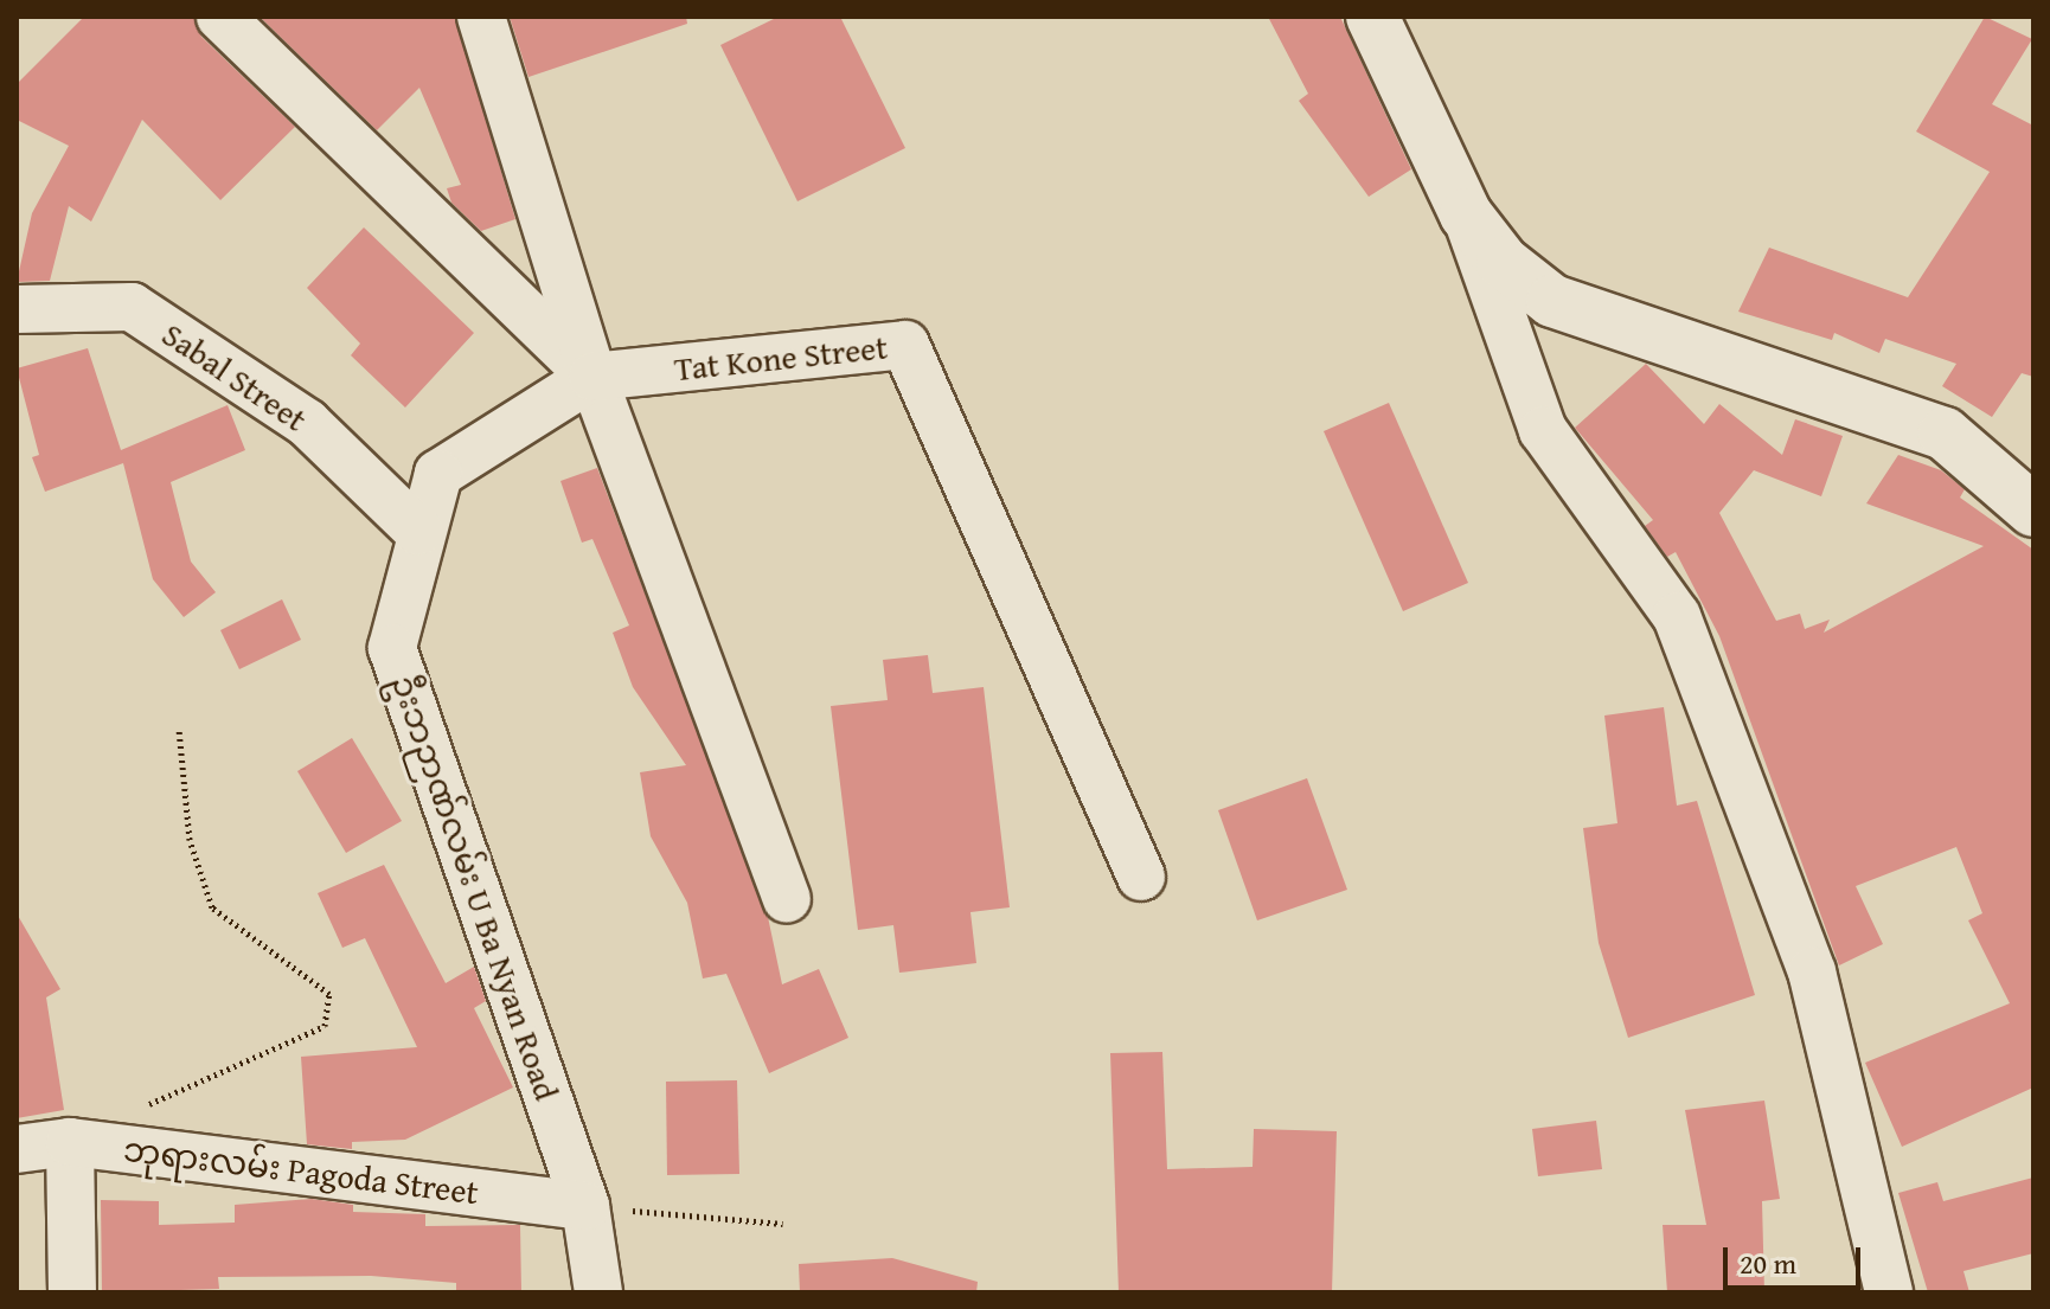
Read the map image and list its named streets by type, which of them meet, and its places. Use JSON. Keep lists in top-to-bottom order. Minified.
{"streets":{"street":["Tat Kone Street","Sabal Street","ဦးဘဉာဏ်လမ်း U Ba Nyan Road","ဘုရားလမ်း Pagoda Street"]},"crossings":[["Tat Kone Street","ဦးဘဉာဏ်လမ်း U Ba Nyan Road"],["Sabal Street","ဦးဘဉာဏ်လမ်း U Ba Nyan Road"],["ဦးဘဉာဏ်လမ်း U Ba Nyan Road","ဘုရားလမ်း Pagoda Street"]],"scale_bar":"20 m"}
